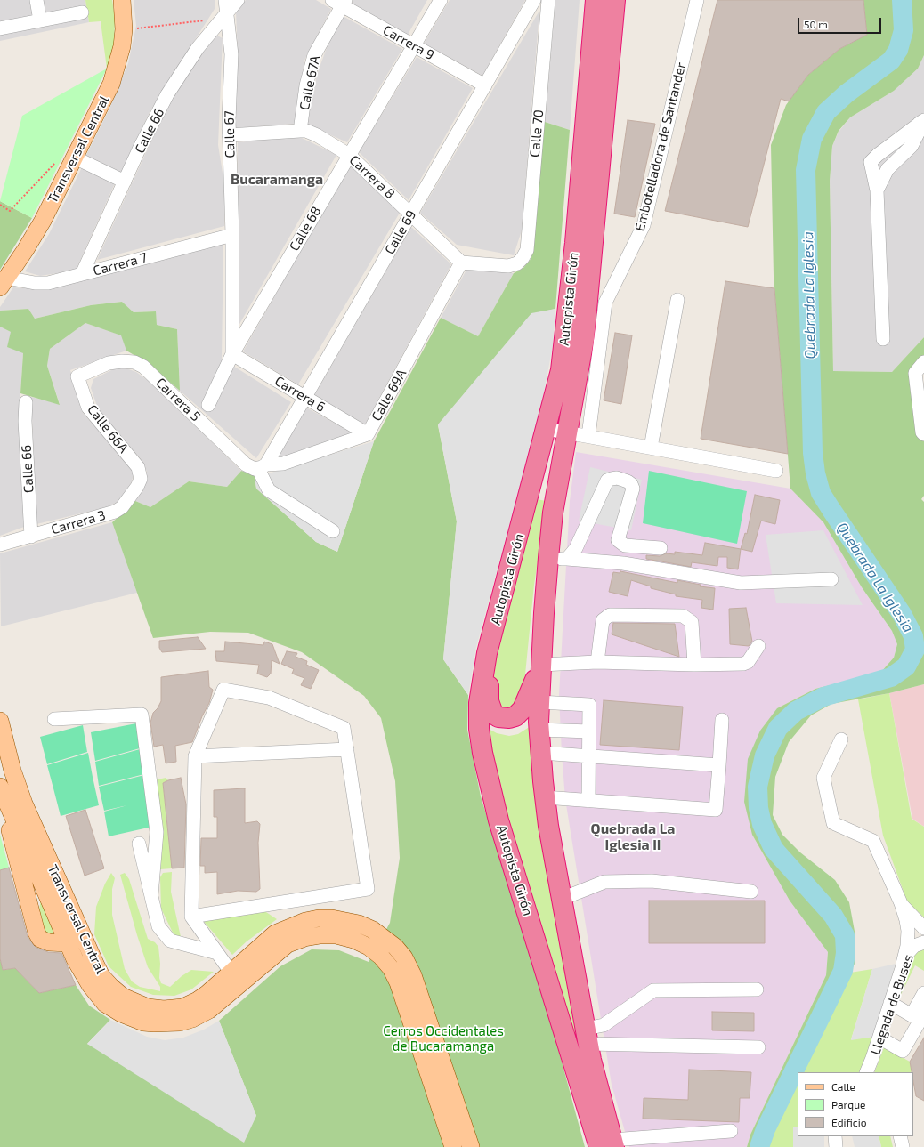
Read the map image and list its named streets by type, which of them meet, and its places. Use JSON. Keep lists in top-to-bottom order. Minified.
{"streets":{"highway":["Autopista Girón"],"main road":["Transversal Central"],"street":["Carrera 9","Calle 67A","Calle 66","Calle 70","Calle 67","Embotelladora de Santander","Carrera 8","Calle 68","Calle 69","Carrera 7","Carrera 6","Calle 69A","Carrera 5","Calle 66A","Carrera 3","Llegada de Buses"]},"crossings":[["Carrera 9","Calle 67A"],["Carrera 9","Calle 68"],["Carrera 9","Calle 69"],["Calle 67A","Carrera 8"],["Calle 66","Calle 67"],["Calle 66","Carrera 7"],["Calle 66","Carrera 3"],["Calle 70","Carrera 8"],["Calle 70","Calle 69A"],["Calle 67","Carrera 8"],["Calle 67","Calle 68"],["Calle 67","Carrera 7"],["Calle 67","Carrera 6"],["Transversal Central","Carrera 7"],["Carrera 8","Calle 68"],["Carrera 8","Calle 69"],["Carrera 8","Calle 69A"],["Calle 68","Carrera 6"],["Calle 69","Carrera 6"],["Calle 69","Calle 69A"],["Calle 69","Carrera 5"],["Carrera 6","Calle 69A"],["Calle 69A","Carrera 5"],["Carrera 5","Calle 66A"],["Calle 66A","Carrera 3"]],"districts":["Bucaramanga","Quebrada La Iglesia II"],"water":["Quebrada La Iglesia"],"parks":["Cerros Occidentales de Bucaramanga"],"legend":["Calle","Parque","Edificio"],"scale_bar":"50 m"}
